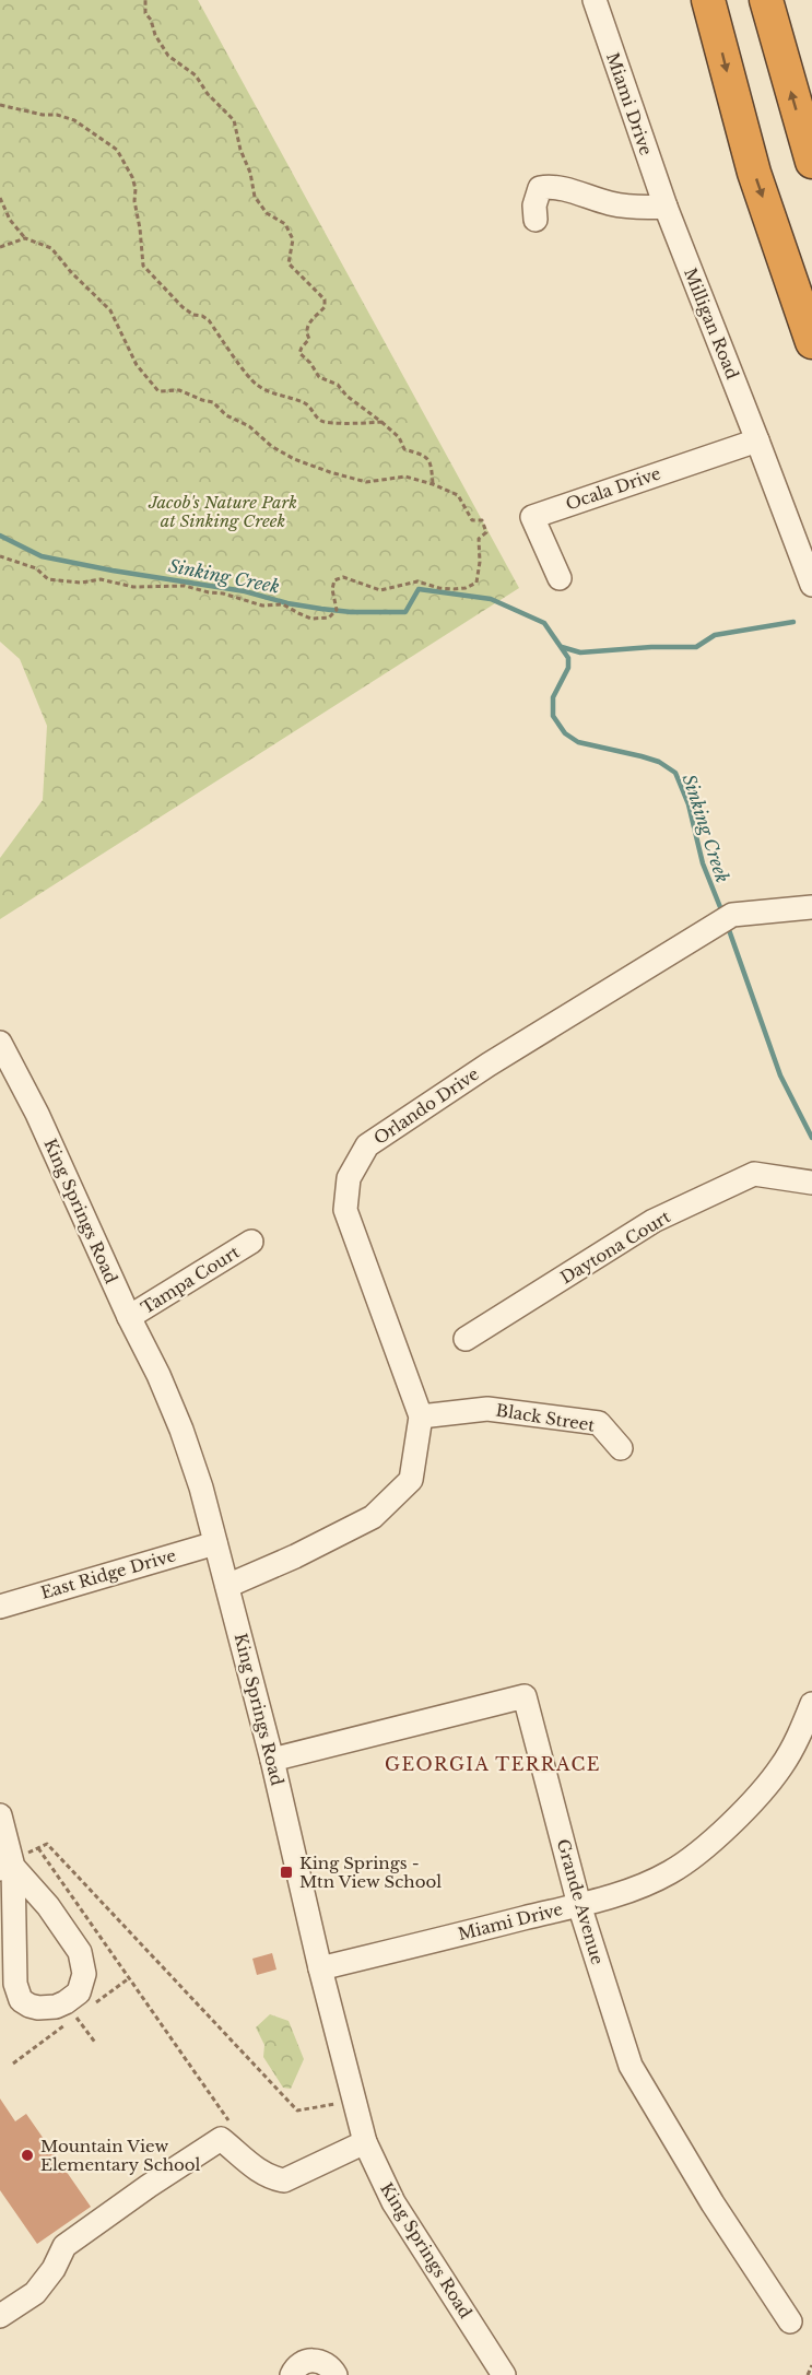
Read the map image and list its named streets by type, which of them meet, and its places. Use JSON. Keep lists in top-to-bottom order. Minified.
{"streets":{"street":["Miami Drive","Milligan Road","Ocala Drive","Orlando Drive","King Springs Road","Daytona Court","Tampa Court","Black Street","East Ridge Drive","Grande Avenue"]},"crossings":[["Miami Drive","Milligan Road"],["Miami Drive","King Springs Road"],["Miami Drive","Grande Avenue"],["Milligan Road","Ocala Drive"],["Orlando Drive","King Springs Road"],["Orlando Drive","Black Street"],["King Springs Road","Tampa Court"],["King Springs Road","East Ridge Drive"],["King Springs Road","Grande Avenue"]],"districts":["GEORGIA TERRACE"],"water":["Sinking Creek"],"parks":["Jacob's Nature Park at Sinking Creek"],"places":{"transit":["King Springs - Mtn View School"],"other":["Mountain View Elementary School"]}}
